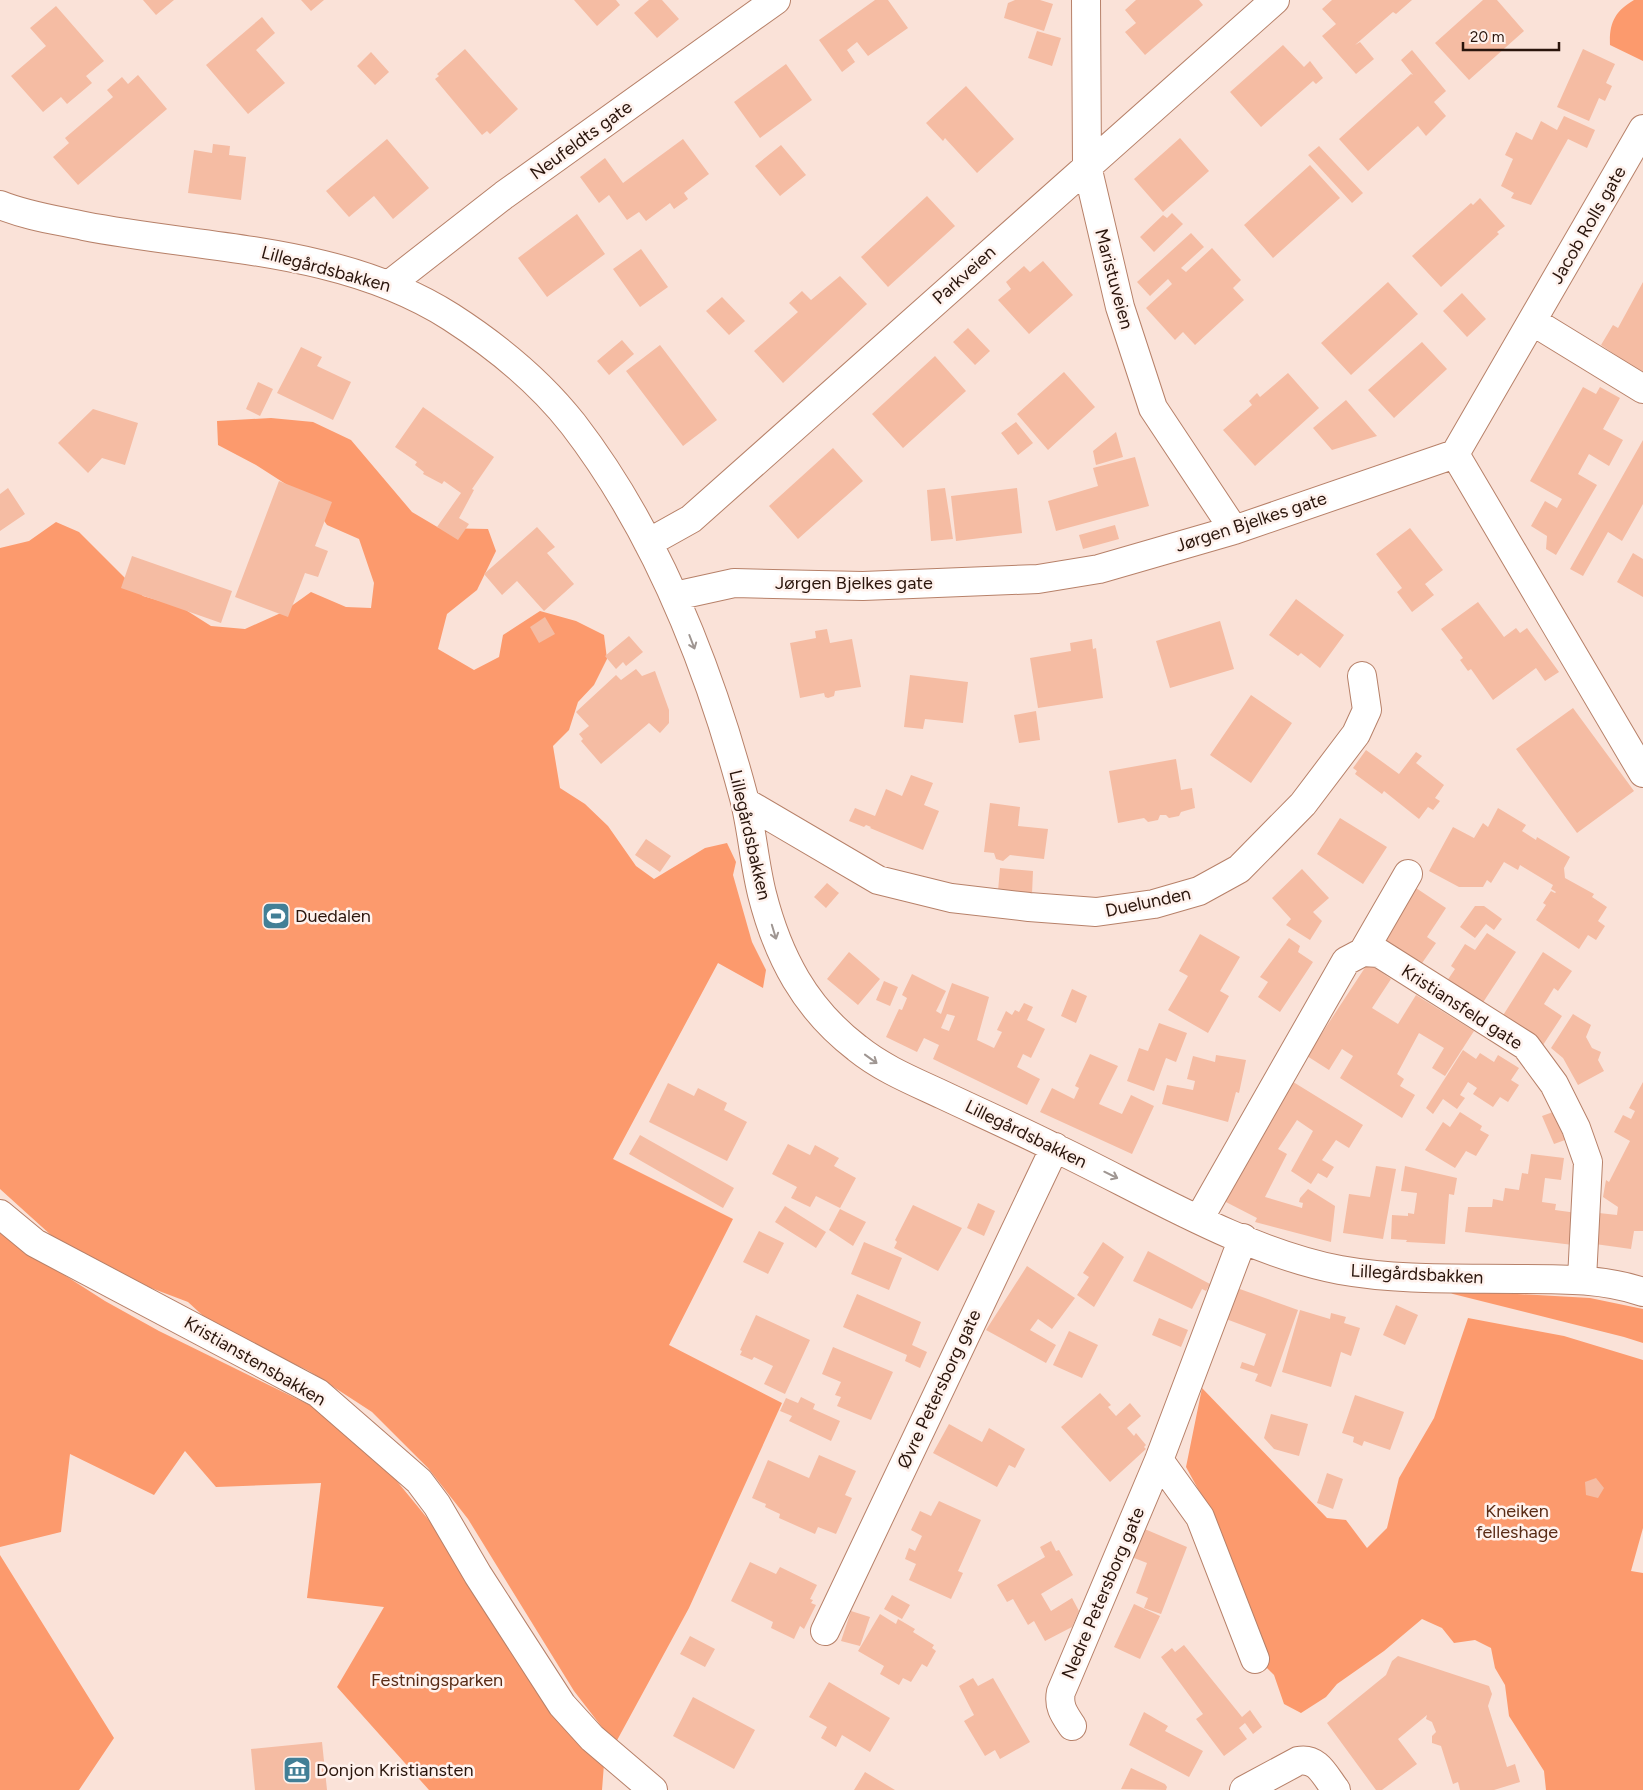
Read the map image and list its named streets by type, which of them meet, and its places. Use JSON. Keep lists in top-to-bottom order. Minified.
{"streets":{"street":["Neufeldts gate","Jacob Rolls gate","Lillegårdsbakken","Parkveien","Maristuveien","Jørgen Bjelkes gate","Duelunden","Kristiansfeld gate","Kristianstensbakken","Øvre Petersborg gate","Nedre Petersborg gate"]},"crossings":[["Neufeldts gate","Lillegårdsbakken"],["Jacob Rolls gate","Jørgen Bjelkes gate"],["Lillegårdsbakken","Parkveien"],["Lillegårdsbakken","Jørgen Bjelkes gate"],["Lillegårdsbakken","Duelunden"],["Lillegårdsbakken","Kristiansfeld gate"],["Lillegårdsbakken","Øvre Petersborg gate"],["Lillegårdsbakken","Nedre Petersborg gate"],["Parkveien","Maristuveien"],["Maristuveien","Jørgen Bjelkes gate"]],"one_way":["Lillegårdsbakken"],"parks":["Kneiken felleshage","Festningsparken"],"places":{"sports":["Duedalen"],"museum":["Donjon Kristiansten"]},"scale_bar":"20 m"}
